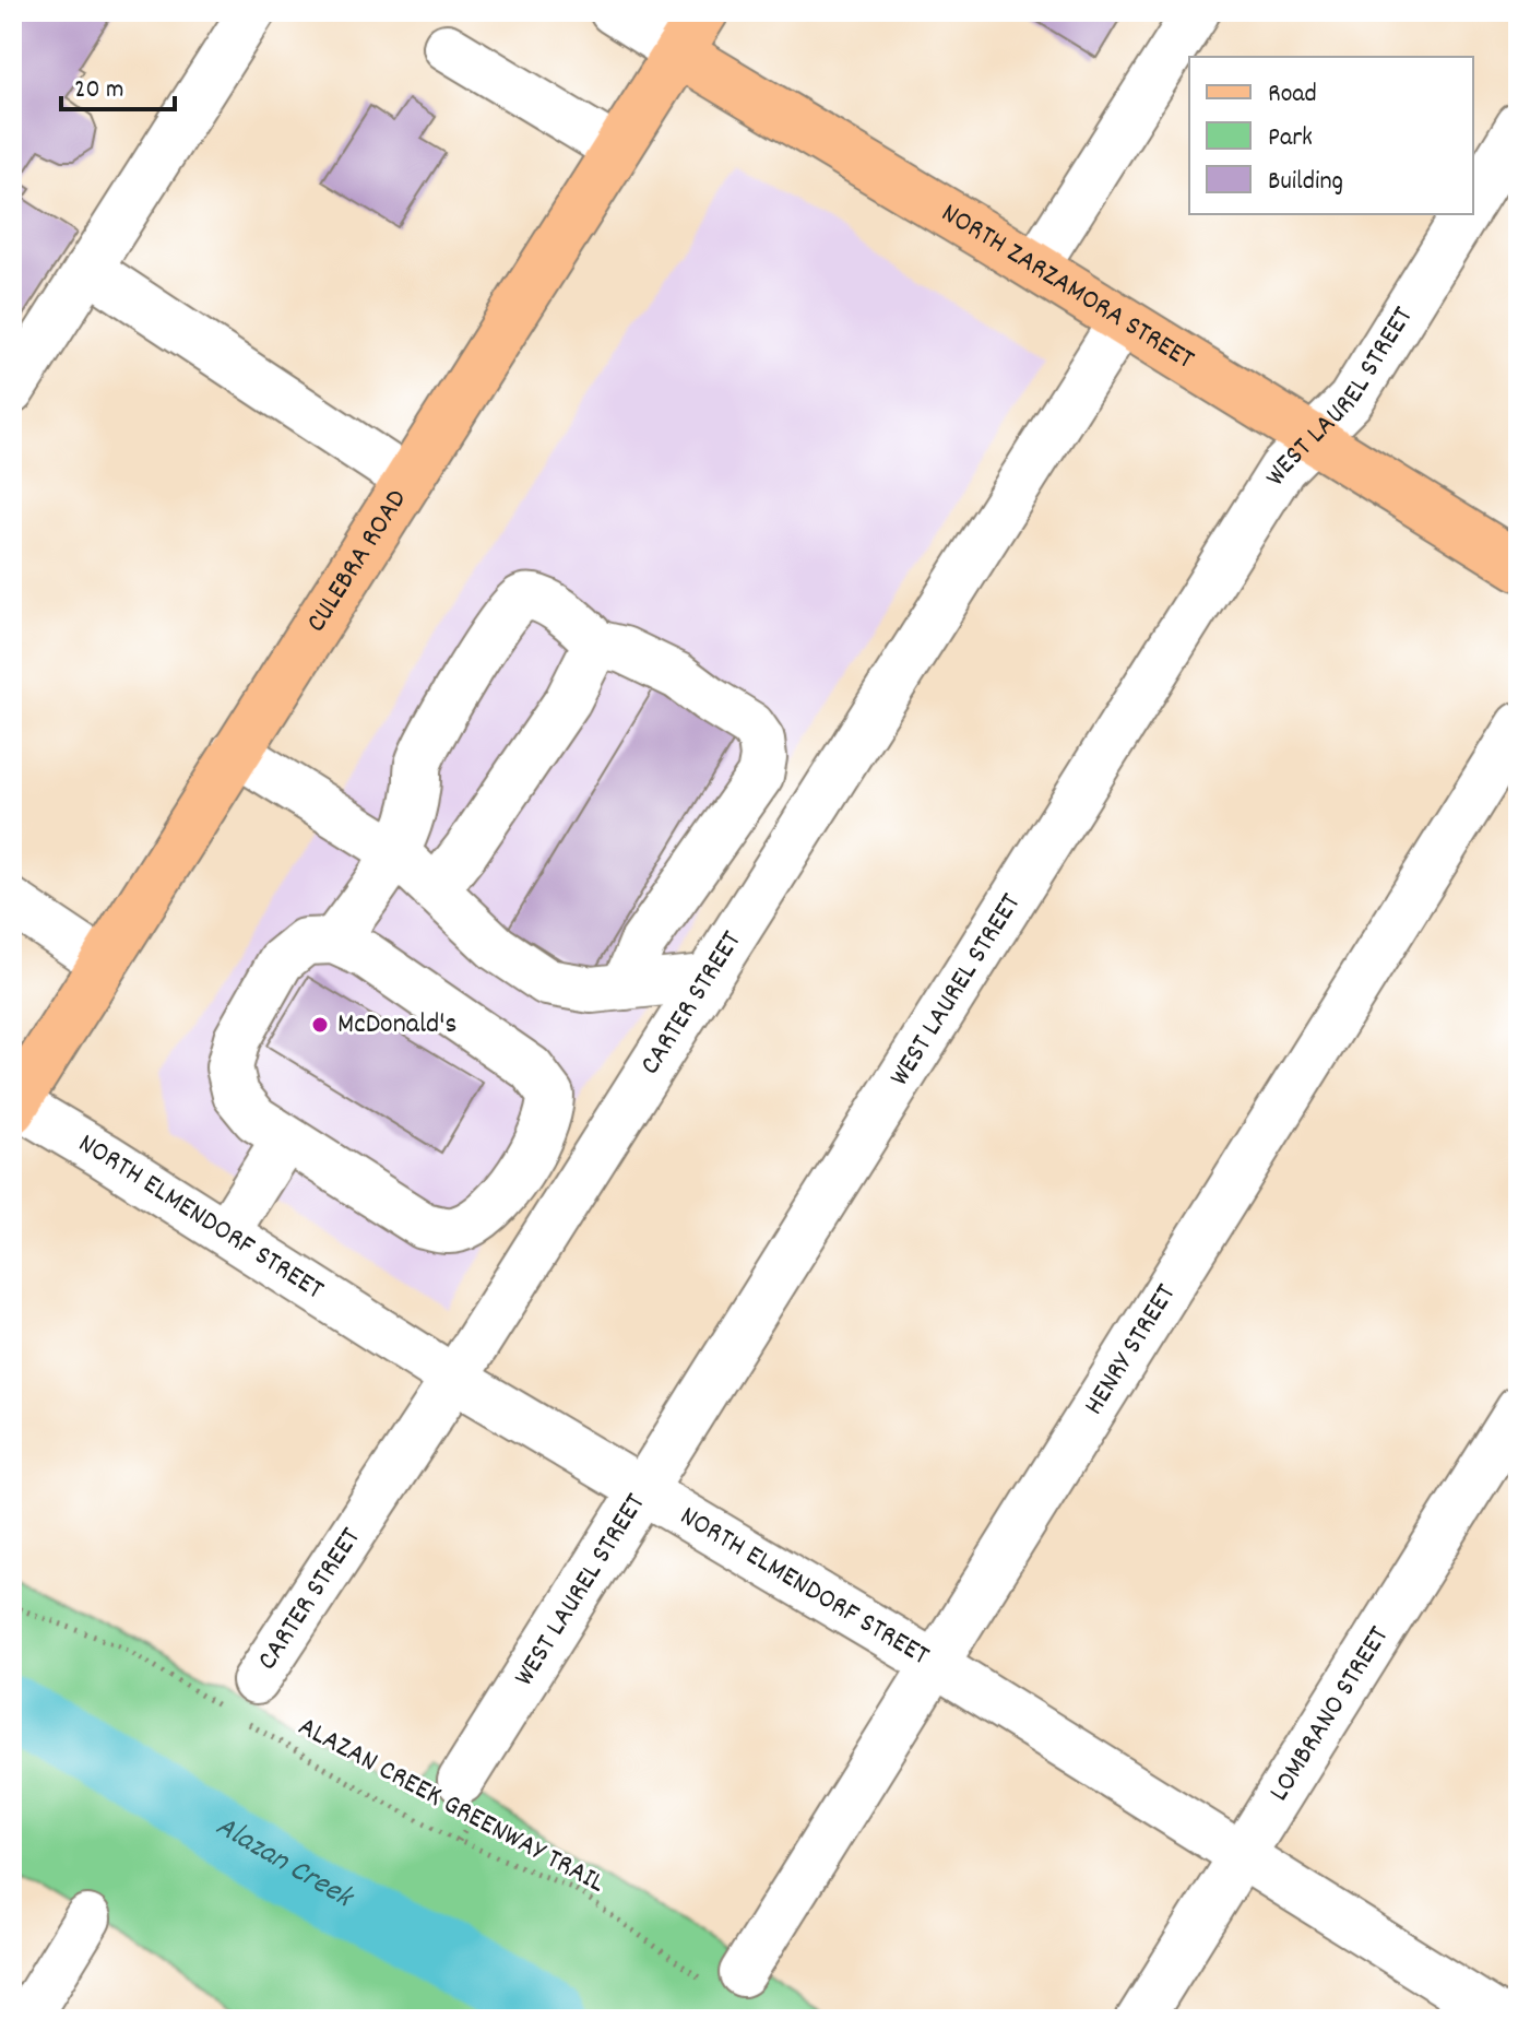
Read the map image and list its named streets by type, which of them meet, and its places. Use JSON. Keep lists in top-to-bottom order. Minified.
{"streets":{"main road":["NORTH ZARZAMORA STREET","CULEBRA ROAD"],"street":["WEST LAUREL STREET","CARTER STREET","NORTH ELMENDORF STREET","HENRY STREET","LOMBRANO STREET"],"path":["ALAZAN CREEK GREENWAY TRAIL"]},"crossings":[["NORTH ZARZAMORA STREET","WEST LAUREL STREET"],["NORTH ZARZAMORA STREET","CULEBRA ROAD"],["NORTH ZARZAMORA STREET","CARTER STREET"],["WEST LAUREL STREET","NORTH ELMENDORF STREET"],["CULEBRA ROAD","NORTH ELMENDORF STREET"],["CARTER STREET","NORTH ELMENDORF STREET"],["CARTER STREET","ALAZAN CREEK GREENWAY TRAIL"],["NORTH ELMENDORF STREET","HENRY STREET"],["NORTH ELMENDORF STREET","LOMBRANO STREET"],["HENRY STREET","ALAZAN CREEK GREENWAY TRAIL"]],"water":["Alazan Creek"],"places":["McDonald's"],"legend":["Road","Park","Building"],"scale_bar":"20 m"}
